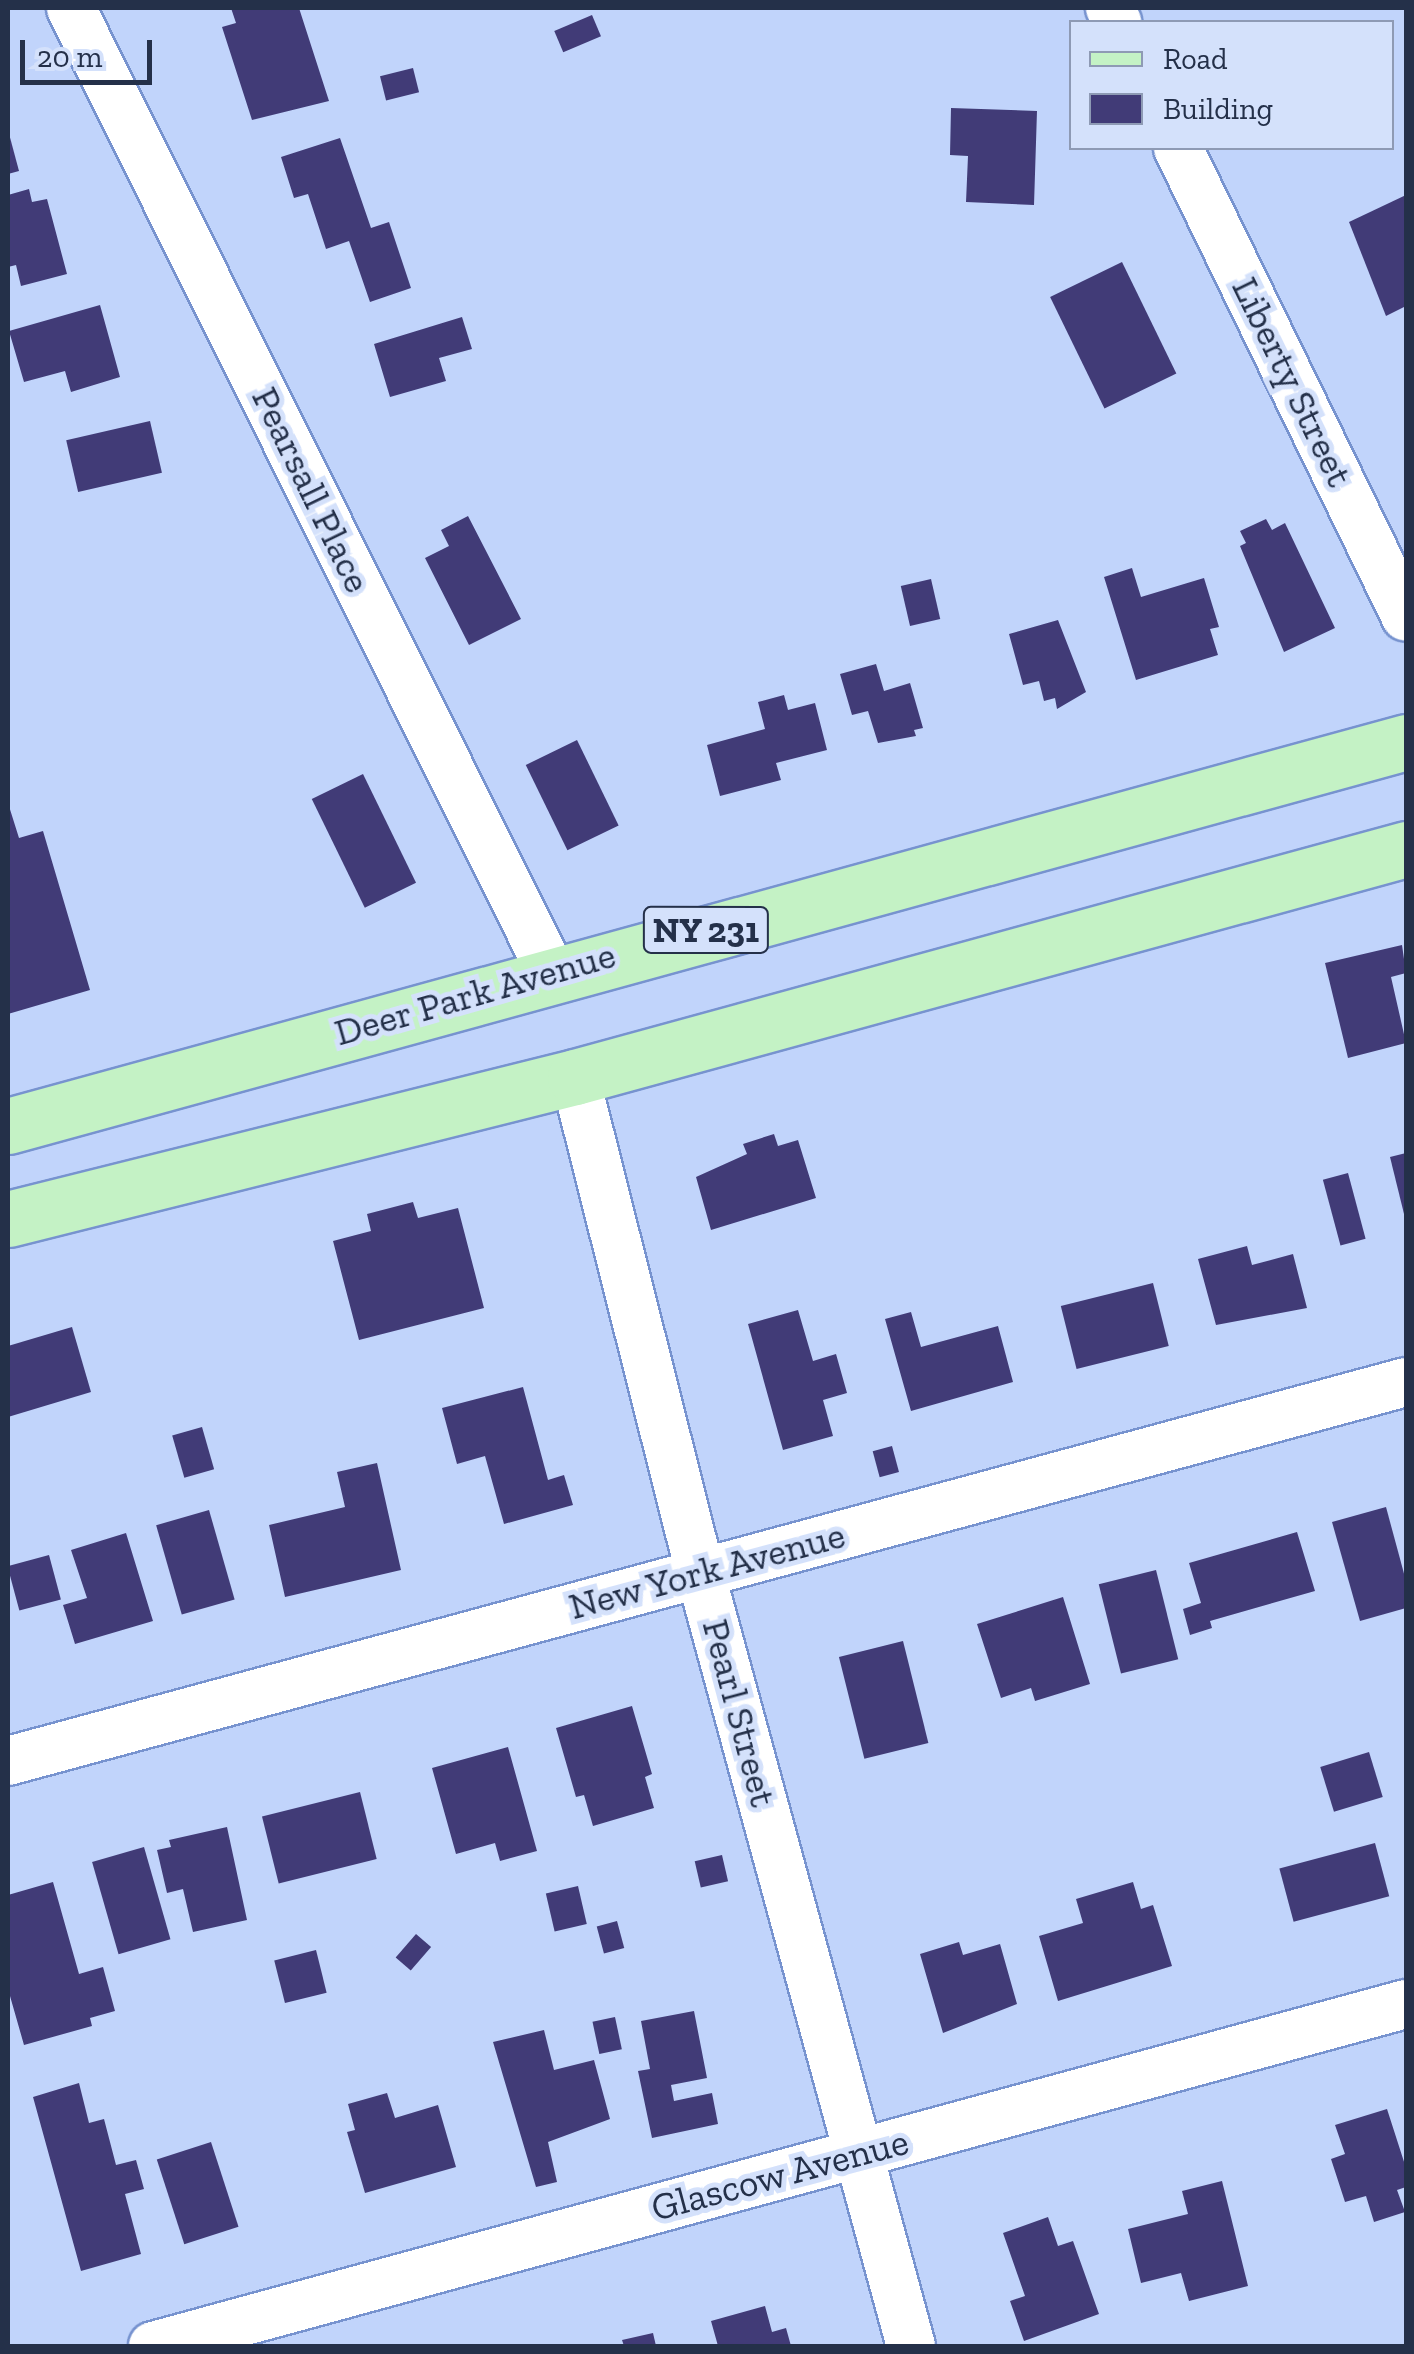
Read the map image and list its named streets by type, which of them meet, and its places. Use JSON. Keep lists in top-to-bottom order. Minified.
{"streets":{"main road":["NY 231","Deer Park Avenue"],"street":["Liberty Street","Pearsall Place","New York Avenue","Pearl Street","Glascow Avenue"]},"crossings":[["Pearsall Place","Deer Park Avenue"],["New York Avenue","Pearl Street"],["Pearl Street","Glascow Avenue"]],"legend":["Road","Building"],"scale_bar":"20 m"}
